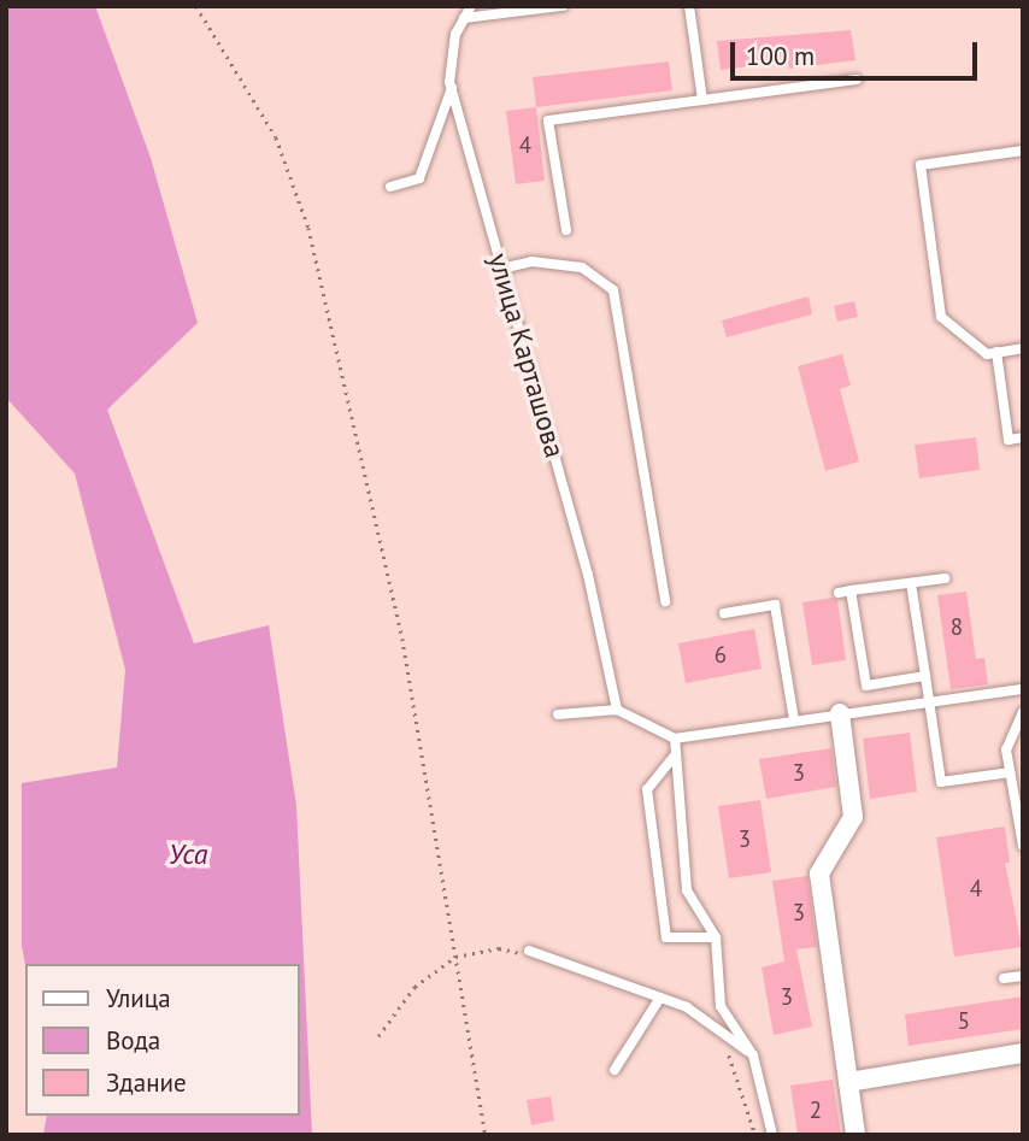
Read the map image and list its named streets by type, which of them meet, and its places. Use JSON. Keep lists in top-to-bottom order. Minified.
{"streets":{"lane":["улица Карташова"]},"water":["Уса"],"house_numbers":["4","8","6","3","3","4","3","3","5","2"],"legend":["Улица","Вода","Здание"],"scale_bar":"100 m"}
